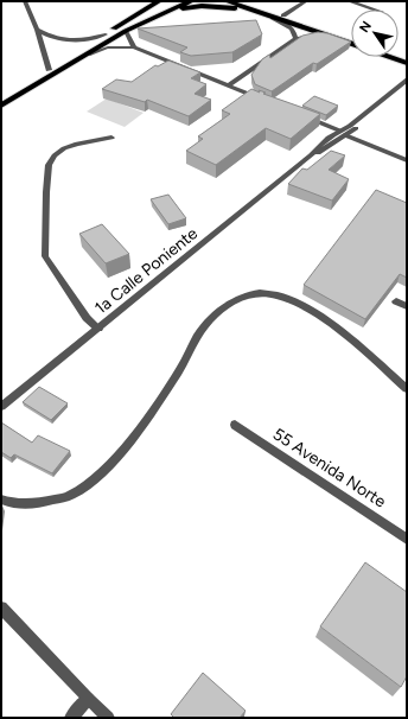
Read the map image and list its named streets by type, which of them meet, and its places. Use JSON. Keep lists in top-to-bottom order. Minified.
{"streets":{"street":["1a Calle Poniente","55 Avenida Norte"]},"north":"top left"}
